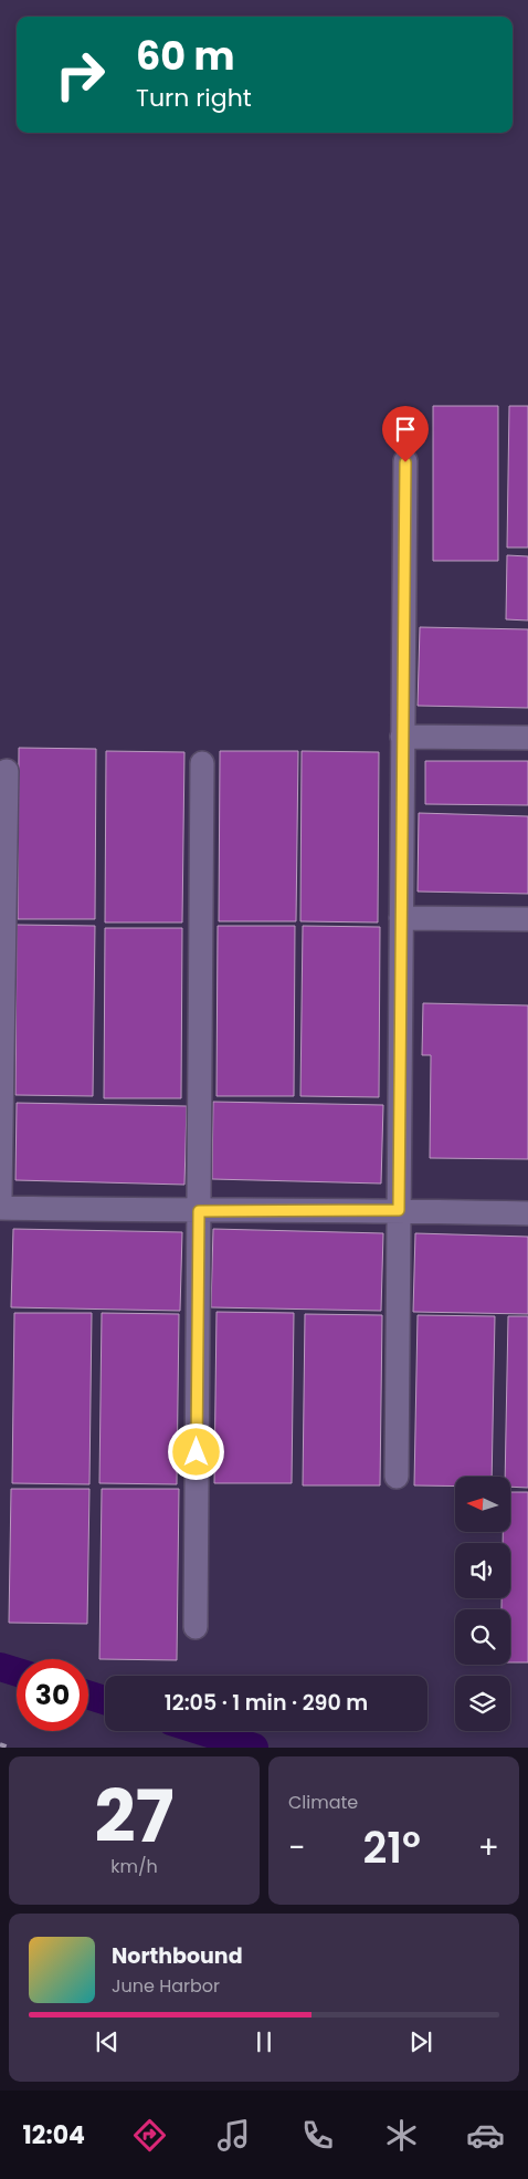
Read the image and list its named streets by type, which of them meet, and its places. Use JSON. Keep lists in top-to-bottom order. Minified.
{"north":"left","page":{"turn":["60 m","Turn right"],"limit":"30","trip":"12:05 · 1 min · 290 m","tile":[["27","km/h"],"Climate"],"heat":["−","21°","+"],"song":["Northbound","June Harbor"],"tabs":"12:04"}}
